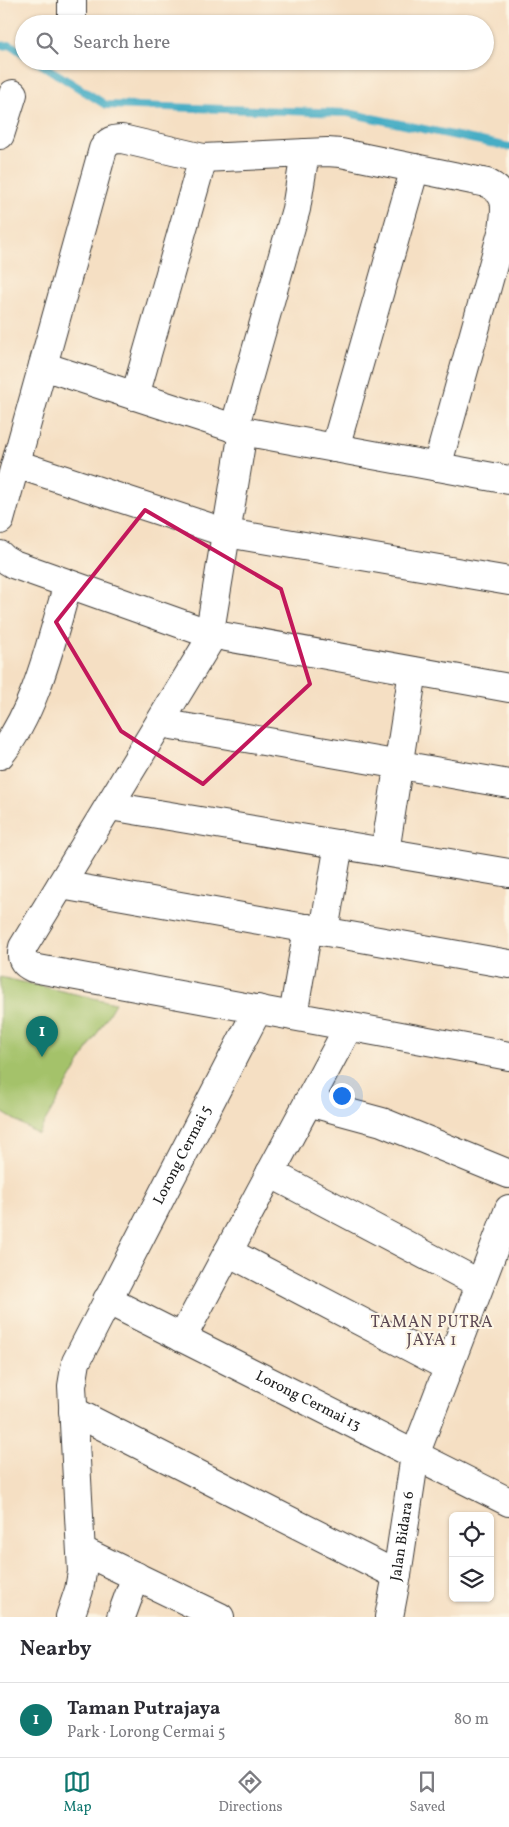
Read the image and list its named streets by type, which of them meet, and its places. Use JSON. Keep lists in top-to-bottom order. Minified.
{"streets":{"street":["Lorong Cermai 5","Lorong Cermai 13","Jalan Bidara 6"]},"crossings":[["Lorong Cermai 5","Lorong Cermai 13"],["Lorong Cermai 13","Jalan Bidara 6"]],"districts":["TAMAN PUTRA JAYA 1"],"page":{"search":"Search here","pins":"1","heading":"Nearby","list":[{"mark":"1","name":"Taman Putrajaya","note":"Park · Lorong Cermai 5","value":"80 m"}],"nav":["Map","Directions","Saved"]}}
